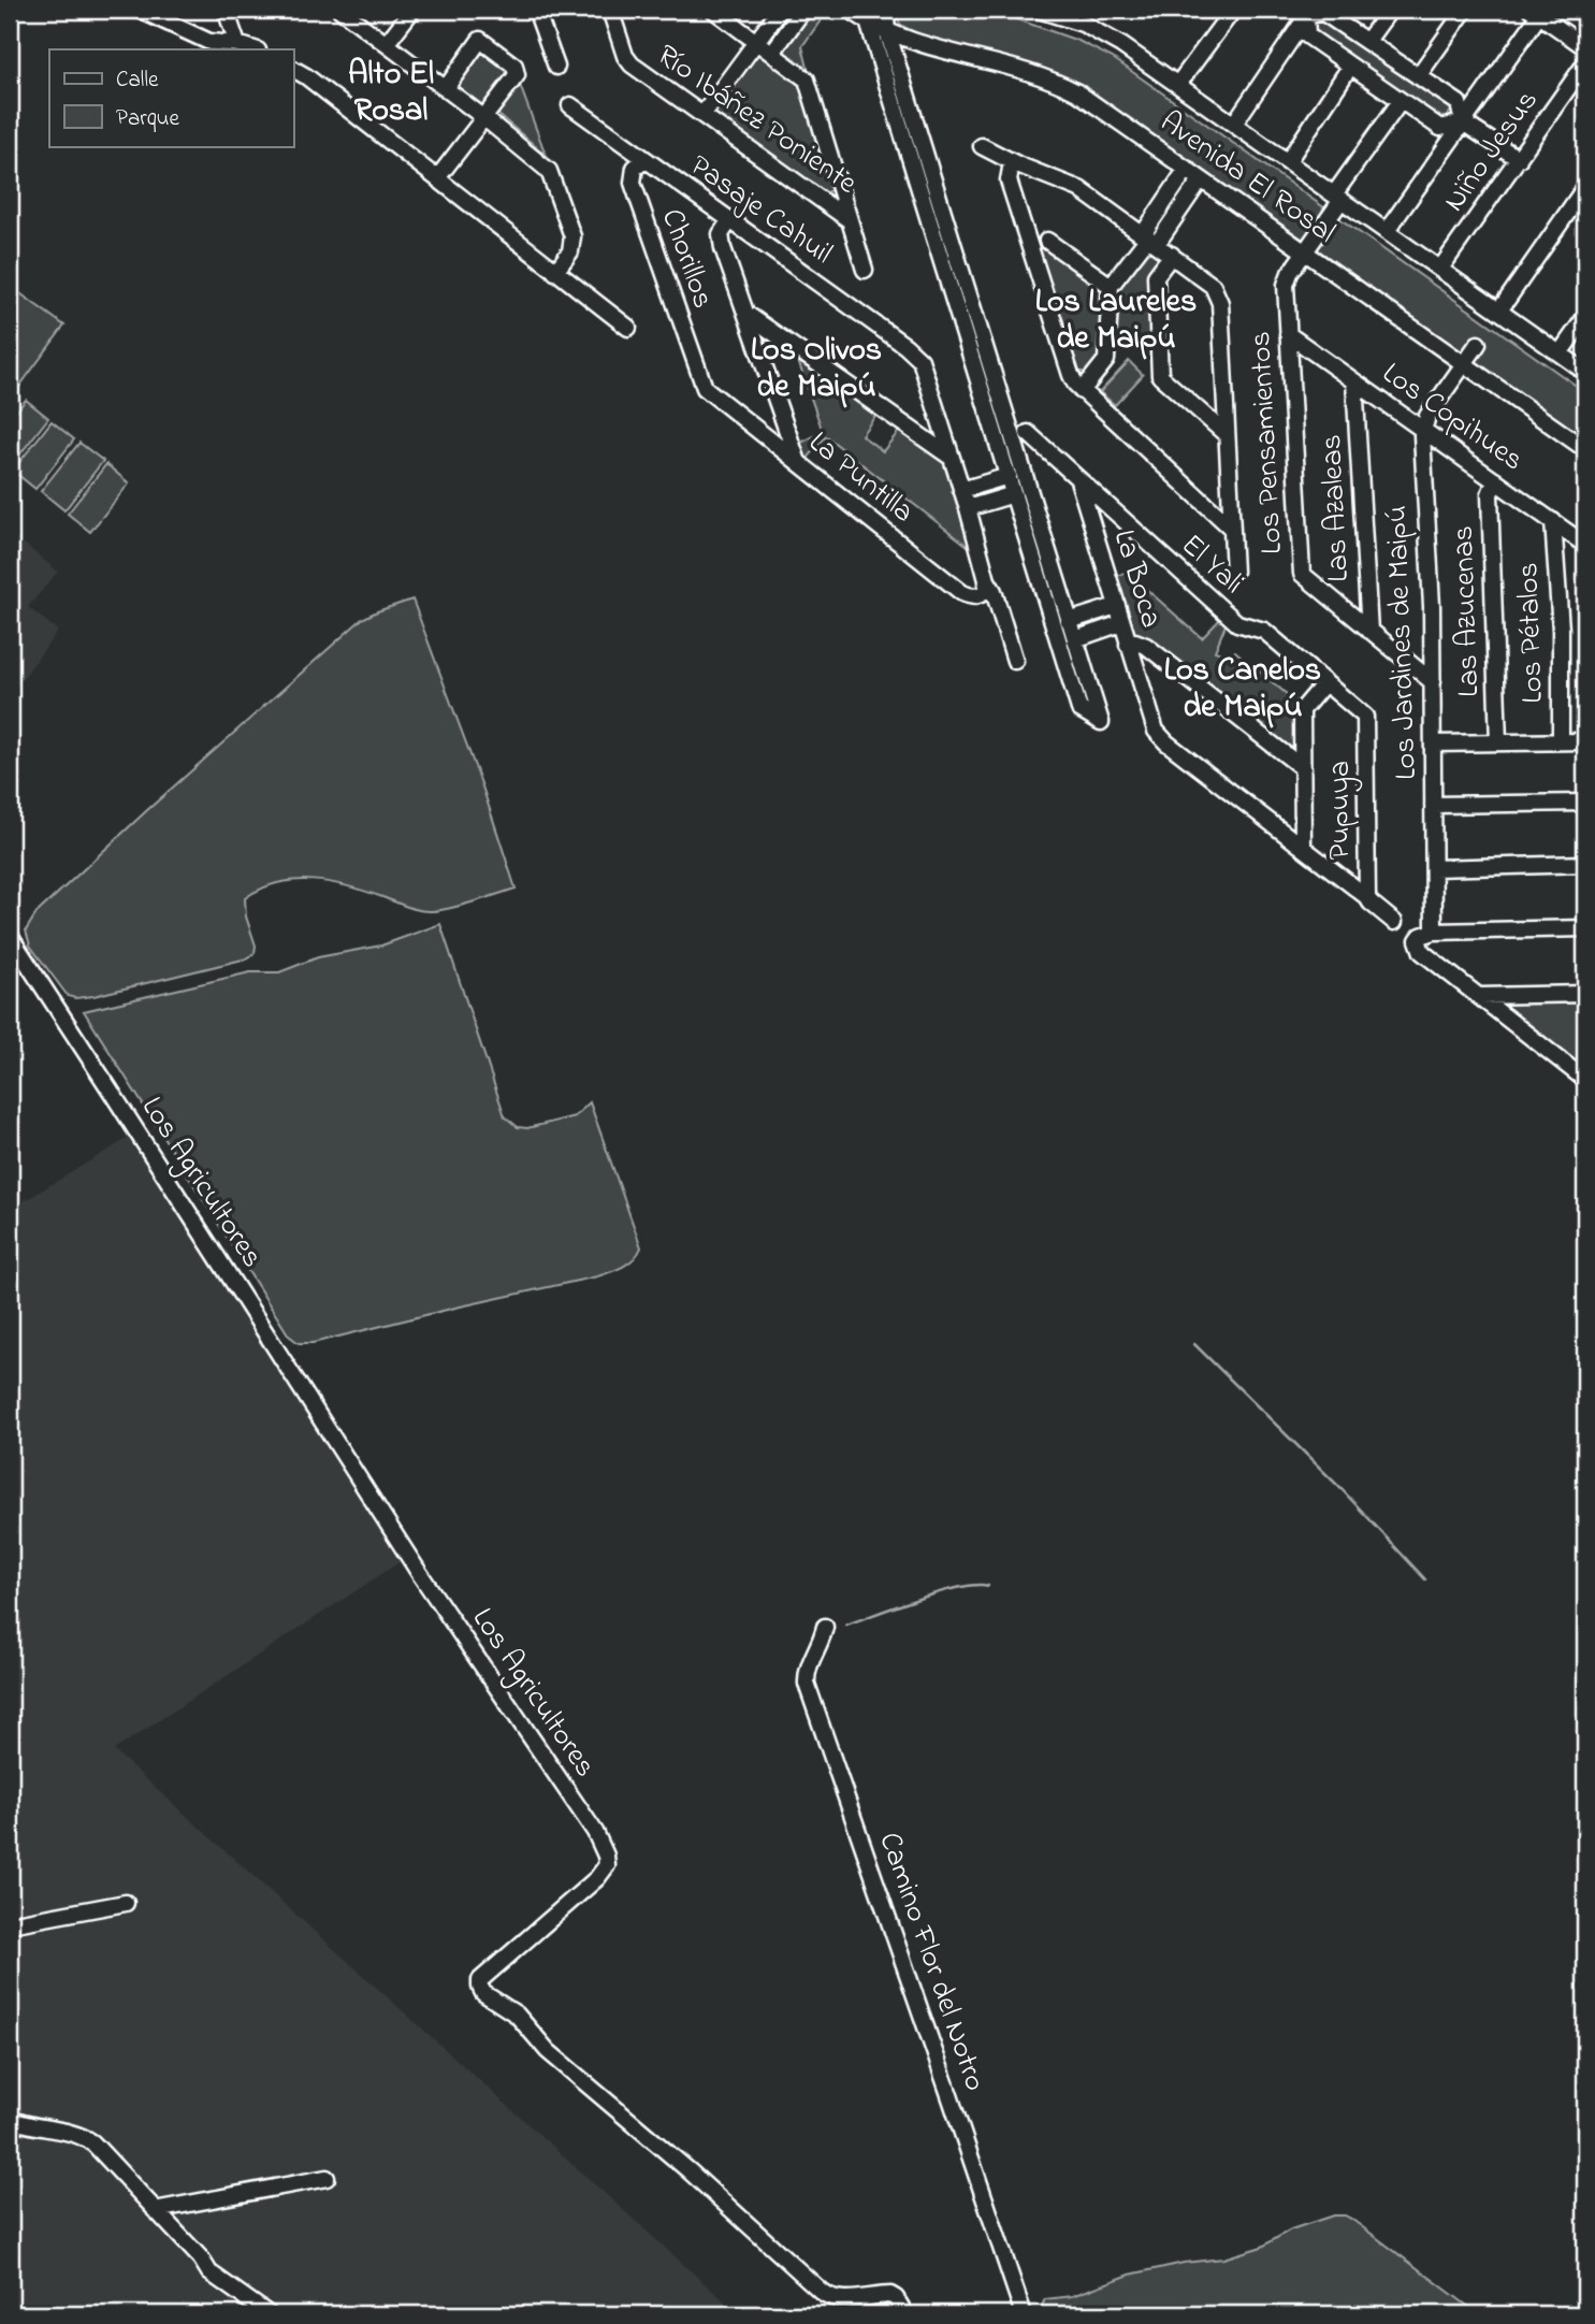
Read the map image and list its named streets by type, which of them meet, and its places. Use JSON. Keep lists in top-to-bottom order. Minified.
{"streets":{"street":["Río Ibáñez Poniente","Niño Jesus","Avenida El Rosal","Pasaje Cahuil","Chorillos","Los Copihues","Los Pensamientos","La Puntilla","Las Azaleas","El Yali","La Boca","Las Azucenas","Los Pétalos","Los Jardines de Maipú","Pupuya","Los Agricultores","Camino Flor del Notro"]},"crossings":[["Niño Jesus","Avenida El Rosal"],["Avenida El Rosal","Los Pensamientos"],["Pasaje Cahuil","Chorillos"],["Chorillos","La Puntilla"],["Los Copihues","Los Pensamientos"],["Los Copihues","Las Azaleas"],["Los Copihues","Las Azucenas"],["Los Copihues","Los Pétalos"],["Los Copihues","Los Jardines de Maipú"],["Los Pensamientos","Las Azaleas"],["Los Pensamientos","Los Jardines de Maipú"],["El Yali","La Boca"],["El Yali","Pupuya"],["La Boca","Pupuya"]],"districts":["Alto El Rosal","Los Laureles de Maipú","Los Olivos de Maipú","Los Canelos de Maipú"],"legend":["Calle","Parque"]}
